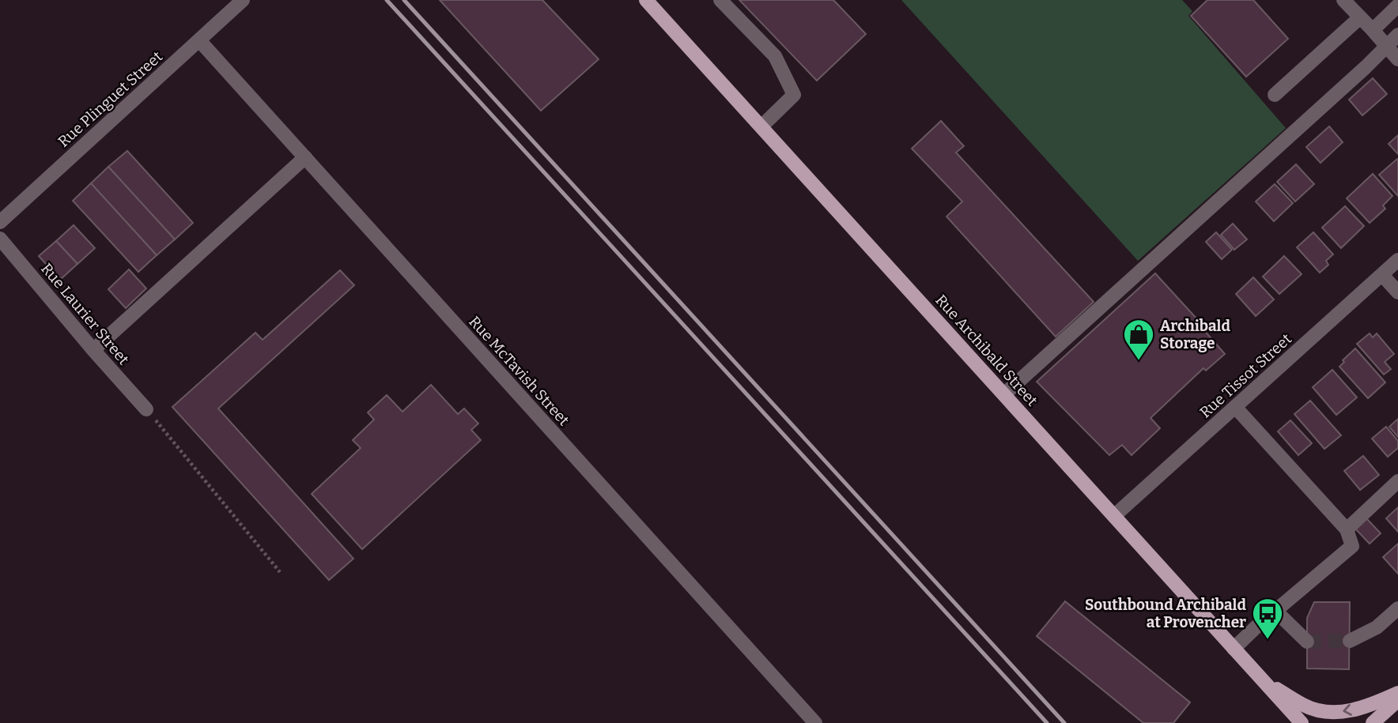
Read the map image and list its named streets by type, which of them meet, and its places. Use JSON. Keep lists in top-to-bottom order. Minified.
{"streets":{"main road":["Rue Archibald Street"],"street":["Rue Plinguet Street","Rue Laurier Street","Rue McTavish Street","Rue Tissot Street"]},"crossings":[["Rue Plinguet Street","Rue McTavish Street"],["Rue Archibald Street","Rue Tissot Street"]],"places":{"shop":["Archibald Storage"],"bus stop":["Southbound Archibald at Provencher"]}}
